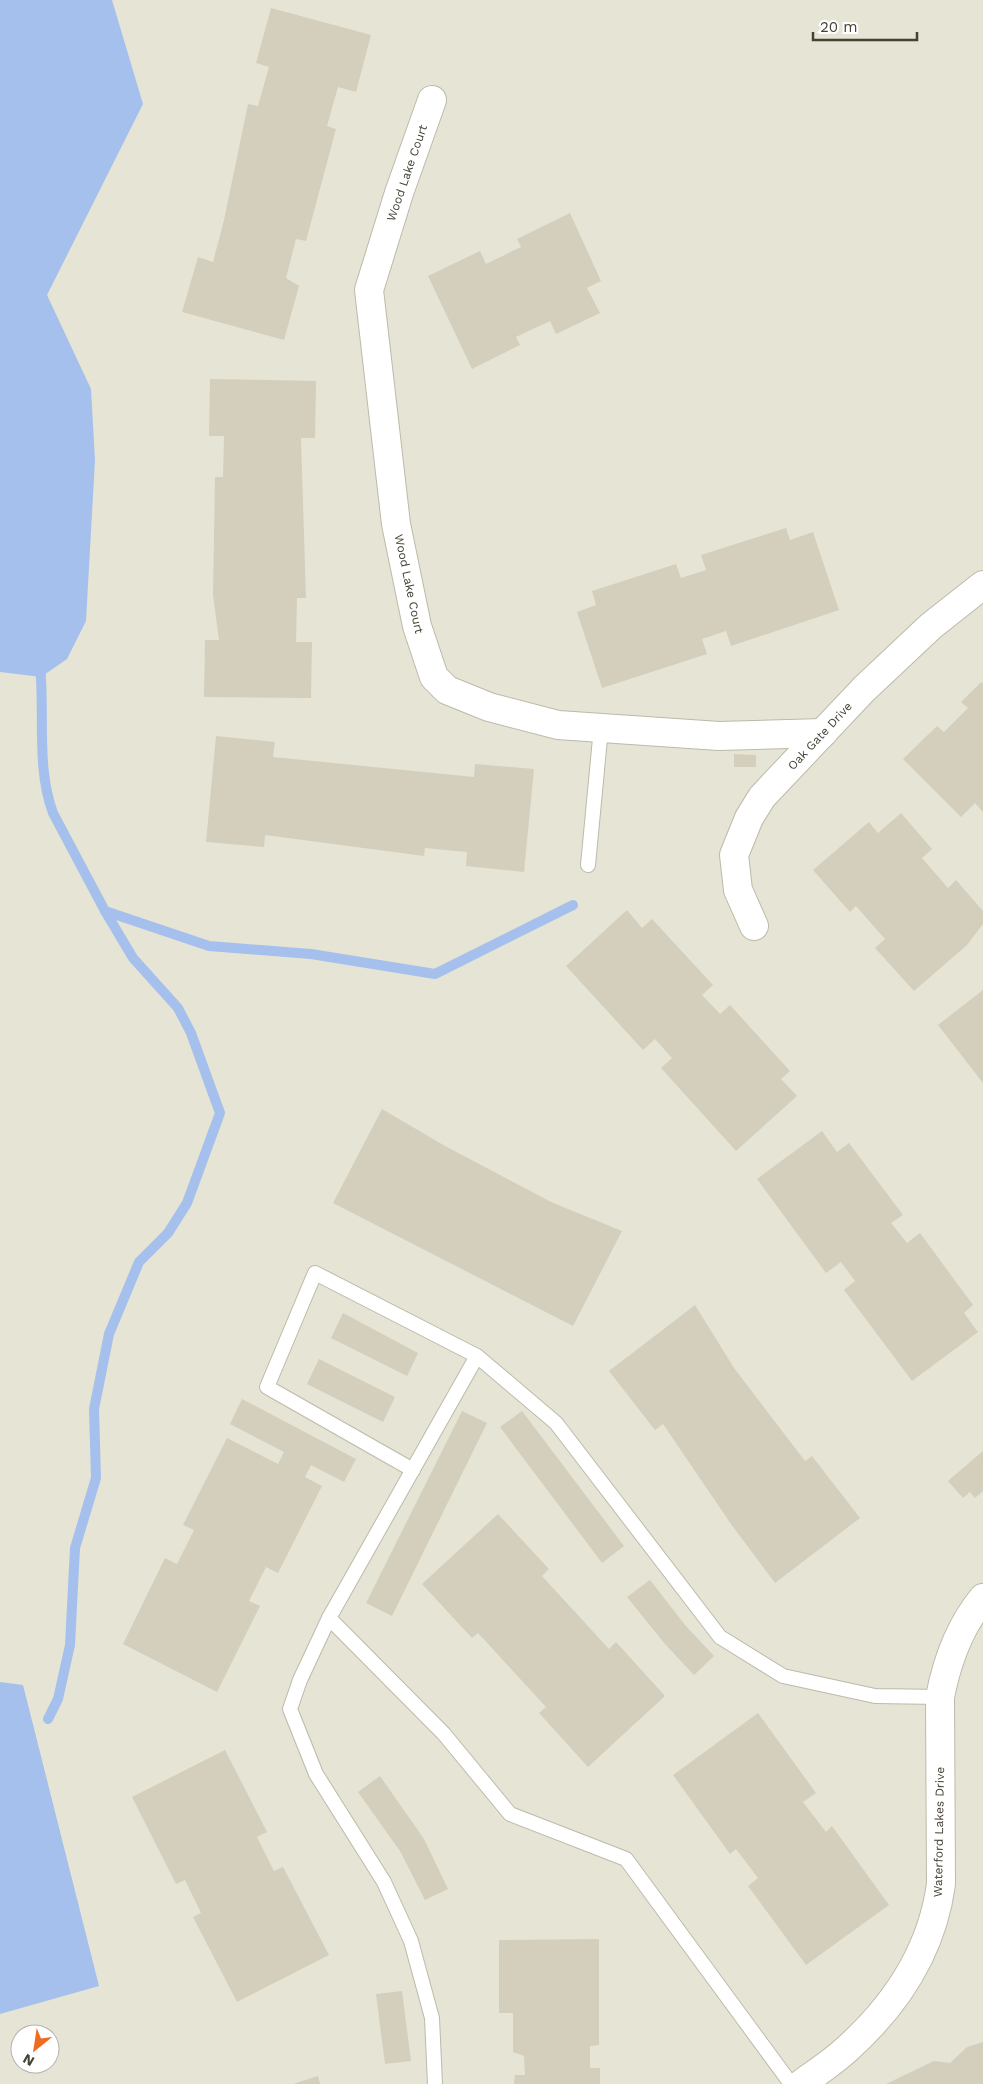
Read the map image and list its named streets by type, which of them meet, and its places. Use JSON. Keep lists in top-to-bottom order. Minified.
{"streets":{"street":["Wood Lake Court","Oak Gate Drive","Waterford Lakes Drive"]},"crossings":[["Wood Lake Court","Oak Gate Drive"]],"scale_bar":"20 m","north":"bottom left"}
